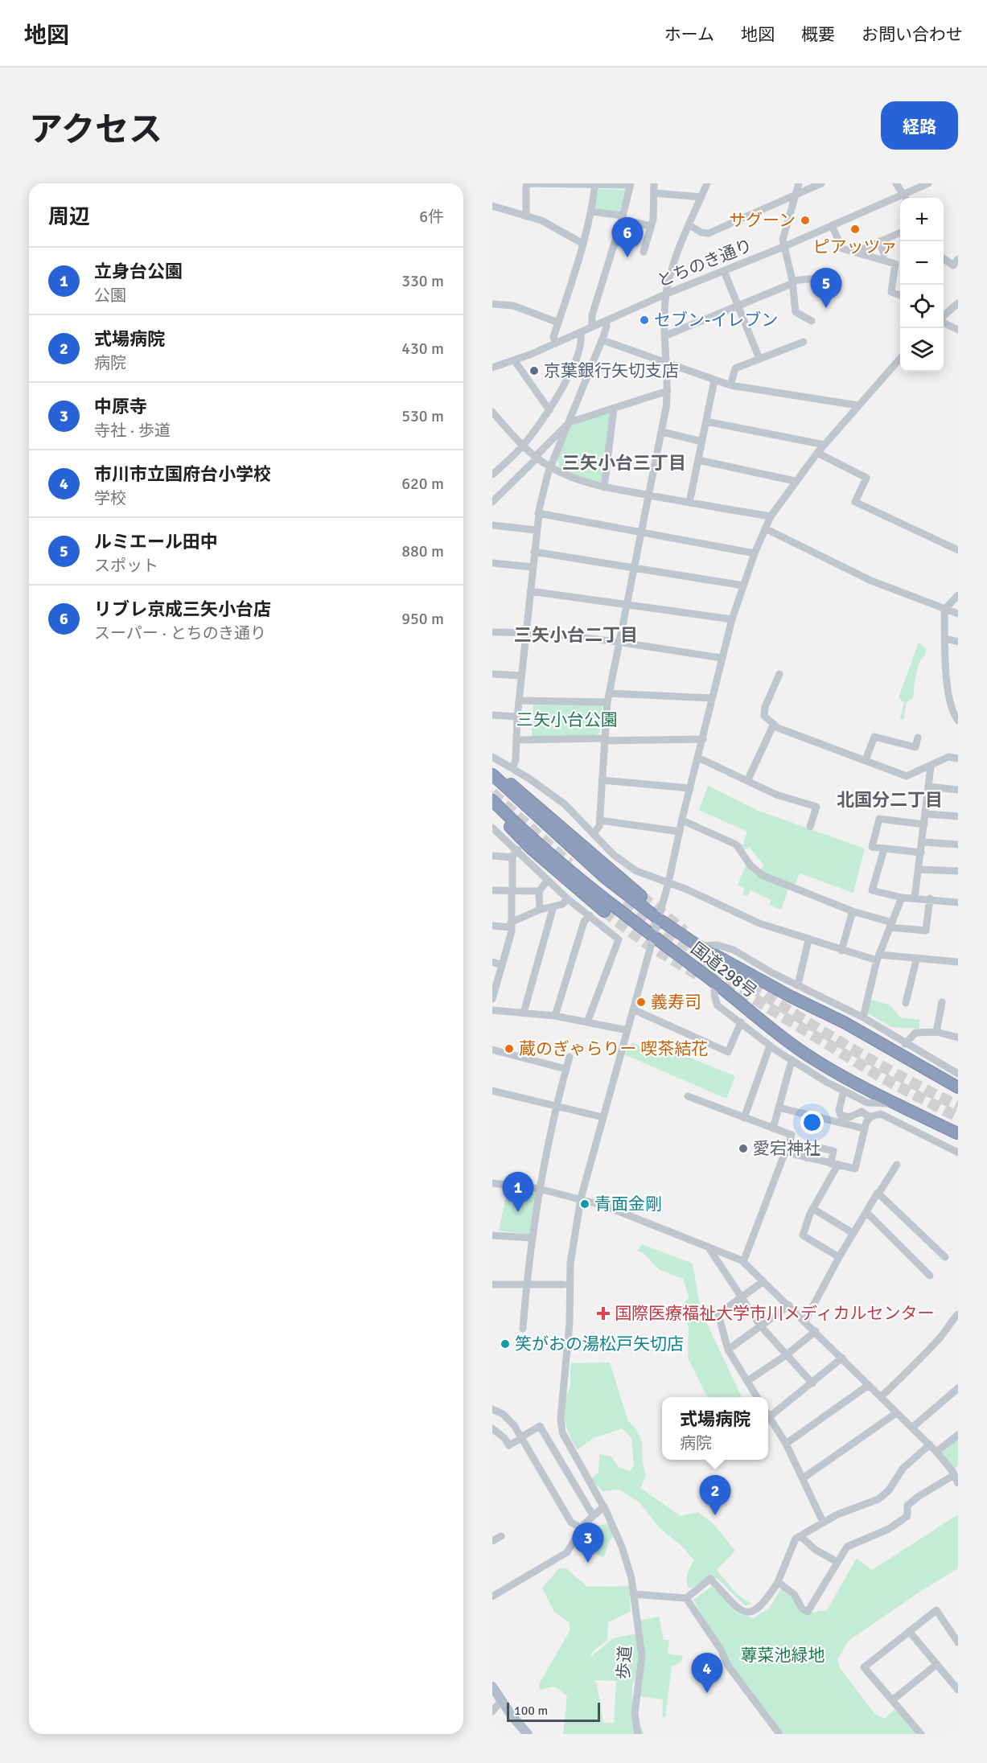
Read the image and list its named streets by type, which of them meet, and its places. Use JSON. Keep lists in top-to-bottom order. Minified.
{"streets":{"highway":["国道298号"],"street":["とちのき通り","歩道"]},"crossings":[["国道298号","歩道"]],"districts":["三矢小台三丁目","三矢小台二丁目","北国分二丁目"],"parks":["三矢小台公園","蓴菜池緑地"],"places":{"other":["サグーン","ピアッツァ","セブン-イレブン","京葉銀行矢切支店","義寿司","蔵のぎゃらりー 喫茶結花","愛宕神社","青面金剛","笑がおの湯松戸矢切店"],"health":["国際医療福祉大学市川メディカルセンター"]},"scale_bar":"100 m","page":{"header":"地図","nav":["ホーム","地図","概要","お問い合わせ"],"title":"アクセス","buttons":"経路","heading":["周辺","6件"],"map_buttons":["+","−"],"pins":["6","5","1","2","3","4"],"list":[{"mark":"1","name":"立身台公園","note":"公園","value":"330 m"},{"mark":"2","name":"式場病院","note":"病院","value":"430 m"},{"mark":"3","name":"中原寺","note":"寺社 · 歩道","value":"530 m"},{"mark":"4","name":"市川市立国府台小学校","note":"学校","value":"620 m"},{"mark":"5","name":"ルミエール田中","note":"スポット","value":"880 m"},{"mark":"6","name":"リブレ京成三矢小台店","note":"スーパー · とちのき通り","value":"950 m"}],"popup":["式場病院","病院"],"scale":"100 m"}}
